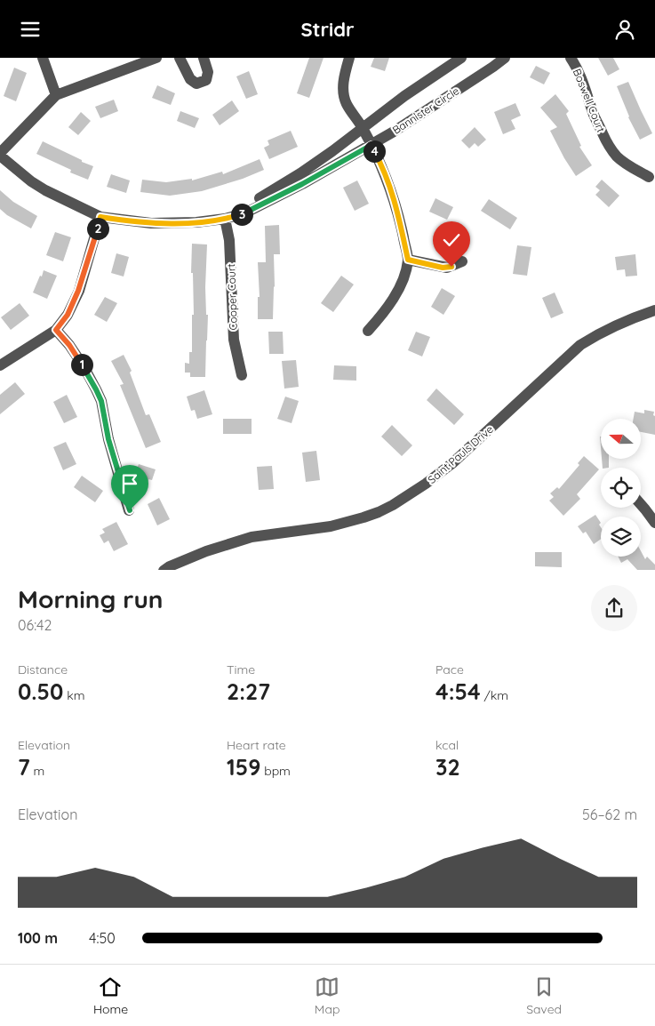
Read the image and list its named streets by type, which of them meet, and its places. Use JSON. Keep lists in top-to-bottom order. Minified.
{"streets":{"street":["Boswell Court","Bannister Circle","Cooper Court","Saint Pauls Drive"]},"crossings":[["Bannister Circle","Cooper Court"]],"north":"left","page":{"header":"Stridr","pins":["4","3","2","1"],"heading":["Morning run","06:42"],"stats":[["Distance","0.50 km"],["Time","2:27"],["Pace","4:54 /km"],["Elevation","7 m"],["Heart rate","159 bpm"],["kcal","32"]],"chart":["Elevation","56–62 m"],"list":[{"name":"100 m","note":"4:50"}],"tabs":["Home","Map","Saved"]}}
